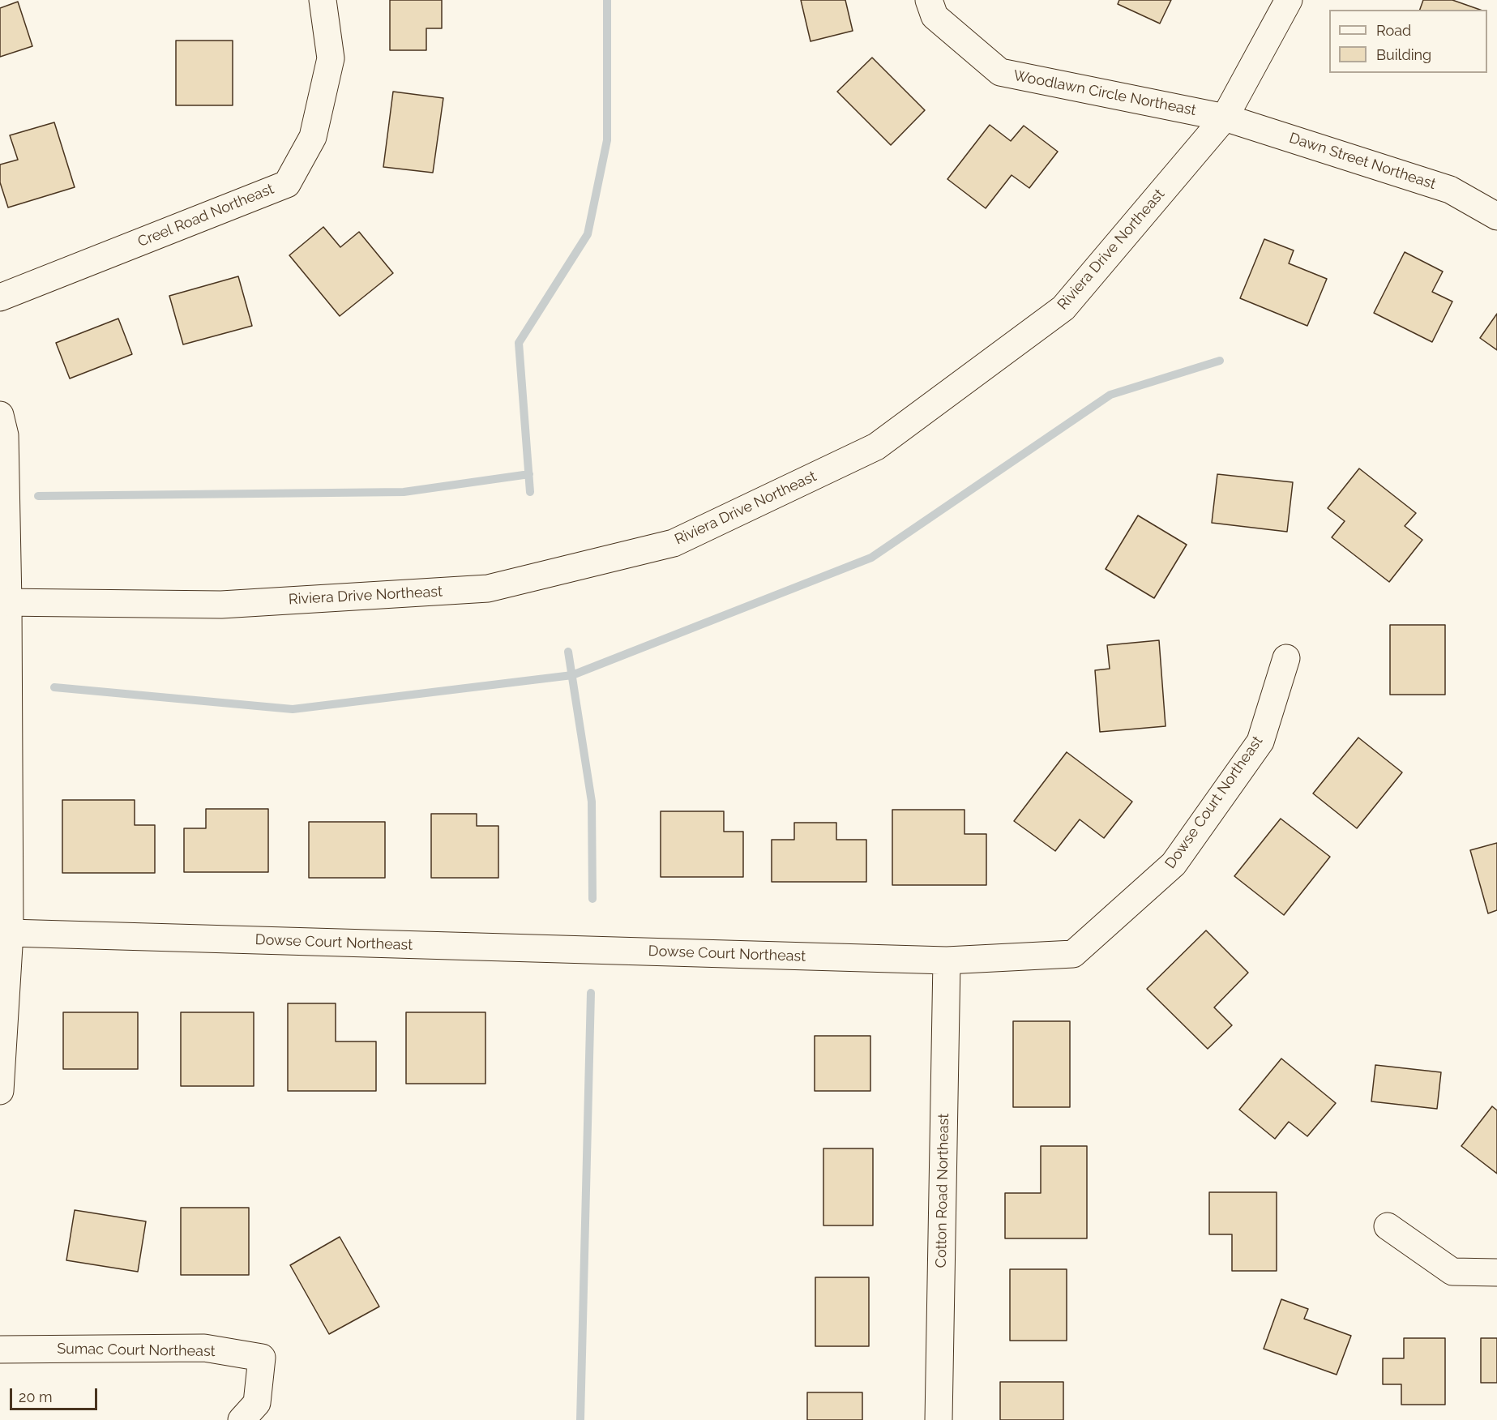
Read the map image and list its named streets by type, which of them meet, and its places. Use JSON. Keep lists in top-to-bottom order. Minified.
{"streets":{"street":["Woodlawn Circle Northeast","Dawn Street Northeast","Creel Road Northeast","Riviera Drive Northeast","Dowse Court Northeast","Cotton Road Northeast","Sumac Court Northeast"]},"crossings":[["Woodlawn Circle Northeast","Dawn Street Northeast"],["Woodlawn Circle Northeast","Riviera Drive Northeast"],["Dawn Street Northeast","Riviera Drive Northeast"],["Dowse Court Northeast","Cotton Road Northeast"]],"legend":["Road","Building"],"scale_bar":"20 m"}
